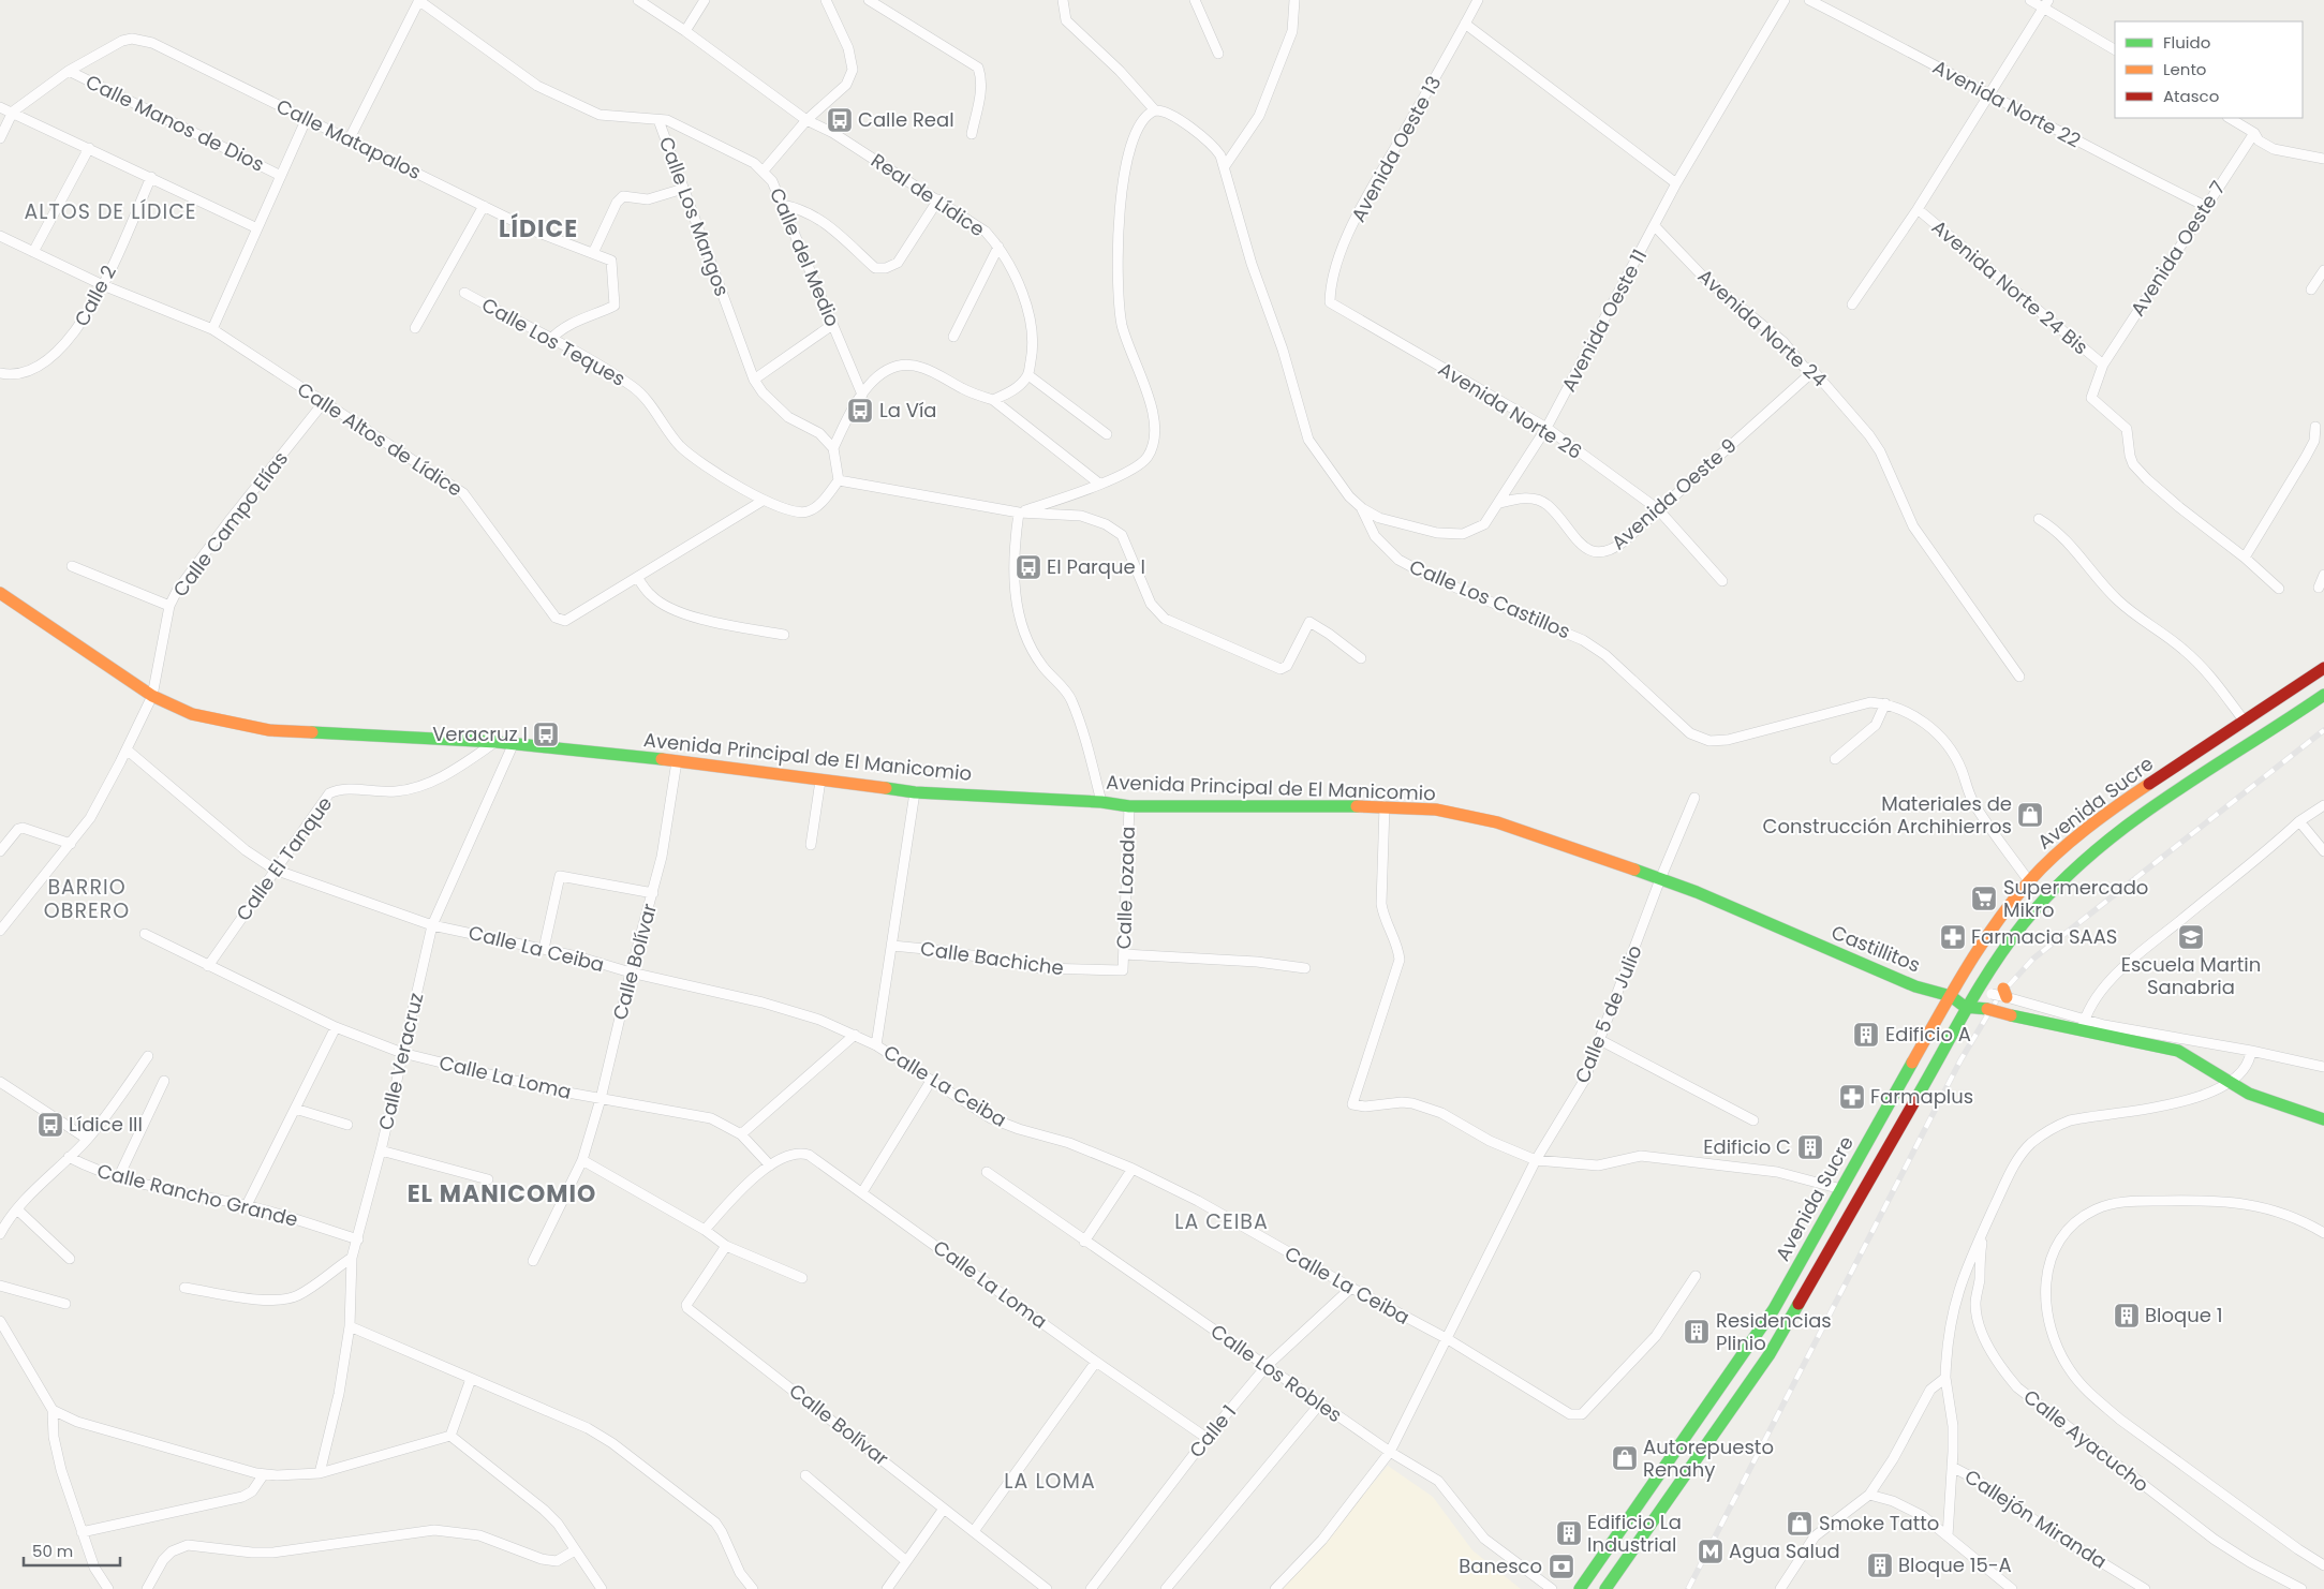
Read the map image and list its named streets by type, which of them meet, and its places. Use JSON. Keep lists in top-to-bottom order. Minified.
{"streets":{"street":["Avenida Norte 22","Calle Manos de Dios","Calle Matapalos","Avenida Oeste 13","Real de Lídice","Calle Los Mangos","Avenida Oeste 7","Calle del Medio","Avenida Norte 24 Bis","Calle 2","Avenida Oeste 11","Avenida Norte 24","Calle Los Teques","Avenida Norte 26","Calle Altos de Lídice","Avenida Oeste 9","Calle Campo Elías","Calle Los Castillos","Avenida Principal de El Manicomio","Avenida Sucre","Calle El Tanque","Calle Lozada","Calle La Ceiba","Castillitos","Calle Bachiche","Calle Bolívar","Calle 5 de Julio","Calle Veracruz","Calle La Loma","Calle Rancho Grande","Calle Los Robles","Calle 1","Calle Ayacucho","Callejón Miranda"]},"crossings":[["Avenida Norte 22","Avenida Oeste 7"],["Calle Manos de Dios","Calle Matapalos"],["Calle Matapalos","Calle Los Teques"],["Avenida Oeste 13","Avenida Norte 26"],["Calle Los Mangos","Calle del Medio"],["Avenida Oeste 7","Avenida Norte 24 Bis"],["Calle 2","Calle Altos de Lídice"],["Avenida Oeste 11","Avenida Norte 24"],["Avenida Oeste 11","Avenida Norte 26"],["Avenida Oeste 11","Avenida Oeste 9"],["Avenida Oeste 11","Calle Los Castillos"],["Avenida Norte 24","Avenida Oeste 9"],["Calle Los Teques","Calle Altos de Lídice"],["Avenida Norte 26","Avenida Oeste 9"],["Calle Altos de Lídice","Calle Campo Elías"],["Calle Campo Elías","Avenida Principal de El Manicomio"],["Calle Campo Elías","Calle La Ceiba"],["Calle Los Castillos","Avenida Sucre"],["Avenida Principal de El Manicomio","Calle El Tanque"],["Avenida Principal de El Manicomio","Calle Lozada"],["Avenida Principal de El Manicomio","Castillitos"],["Avenida Principal de El Manicomio","Calle Bolívar"],["Avenida Principal de El Manicomio","Calle 5 de Julio"],["Avenida Principal de El Manicomio","Calle Veracruz"],["Avenida Sucre","Castillitos"],["Calle El Tanque","Calle La Ceiba"],["Calle El Tanque","Calle La Loma"],["Calle Lozada","Calle Bachiche"],["Calle La Ceiba","Calle Bolívar"],["Calle La Ceiba","Calle 5 de Julio"],["Calle La Ceiba","Calle Veracruz"],["Calle La Ceiba","Calle 1"],["Calle Bolívar","Calle La Loma"],["Calle 5 de Julio","Calle Los Robles"],["Calle Veracruz","Calle La Loma"],["Calle Veracruz","Calle Rancho Grande"],["Calle La Loma","Calle 1"],["Calle Los Robles","Calle 1"]],"districts":["ALTOS DE LÍDICE","LÍDICE","BARRIO OBRERO","EL MANICOMIO","LA CEIBA","LA LOMA"],"places":{"bus stop":["Calle Real","La Vía","El Parque I","Veracruz I","Lídice III"],"shop":["Materiales de Construcción Archihierros","Autorepuesto Renahy","Smoke Tatto"],"supermarket":["Supermercado Mikro"],"pharmacy":["Farmacia SAAS","Farmaplus"],"school or university":["Escuela Martin Sanabria"],"building":["Edificio A","Edificio C","Bloque 1","Residencias Plinio","Edificio La Industrial","Bloque 15-A"],"metro station":["Agua Salud"],"bank":["Banesco"]},"legend":["Fluido","Lento","Atasco"],"scale_bar":"50 m"}
